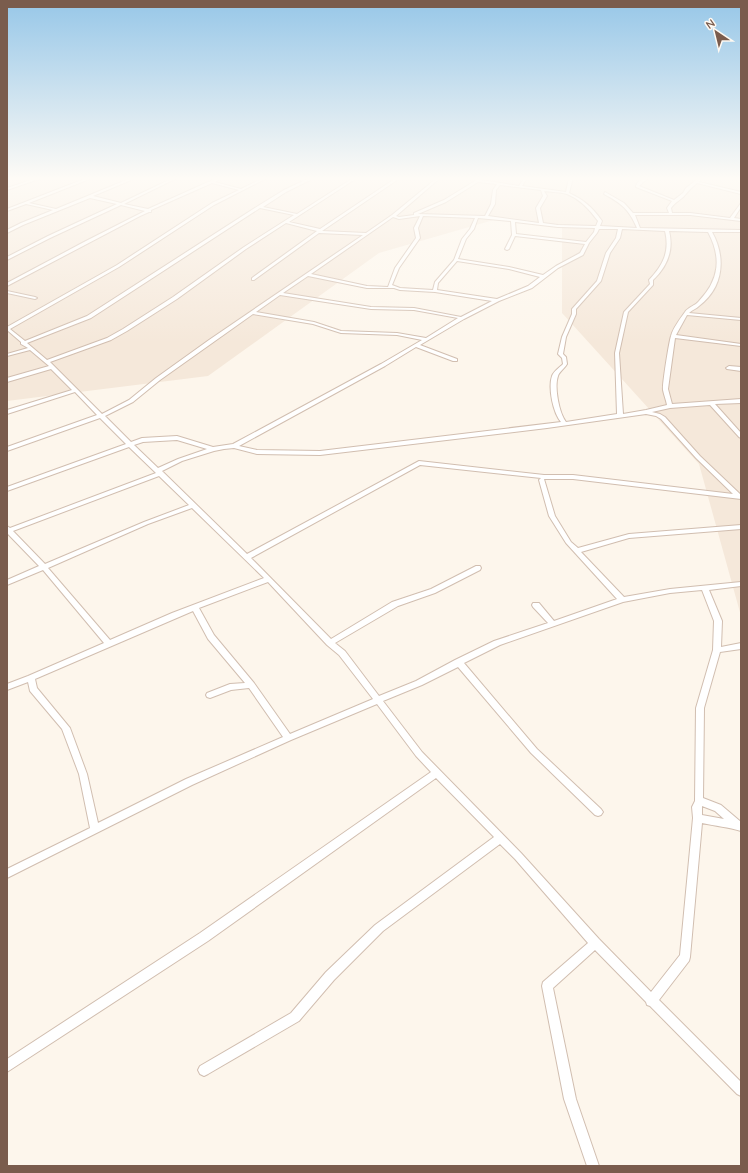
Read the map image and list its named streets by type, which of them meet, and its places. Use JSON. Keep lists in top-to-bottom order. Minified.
{"north":"top left"}
